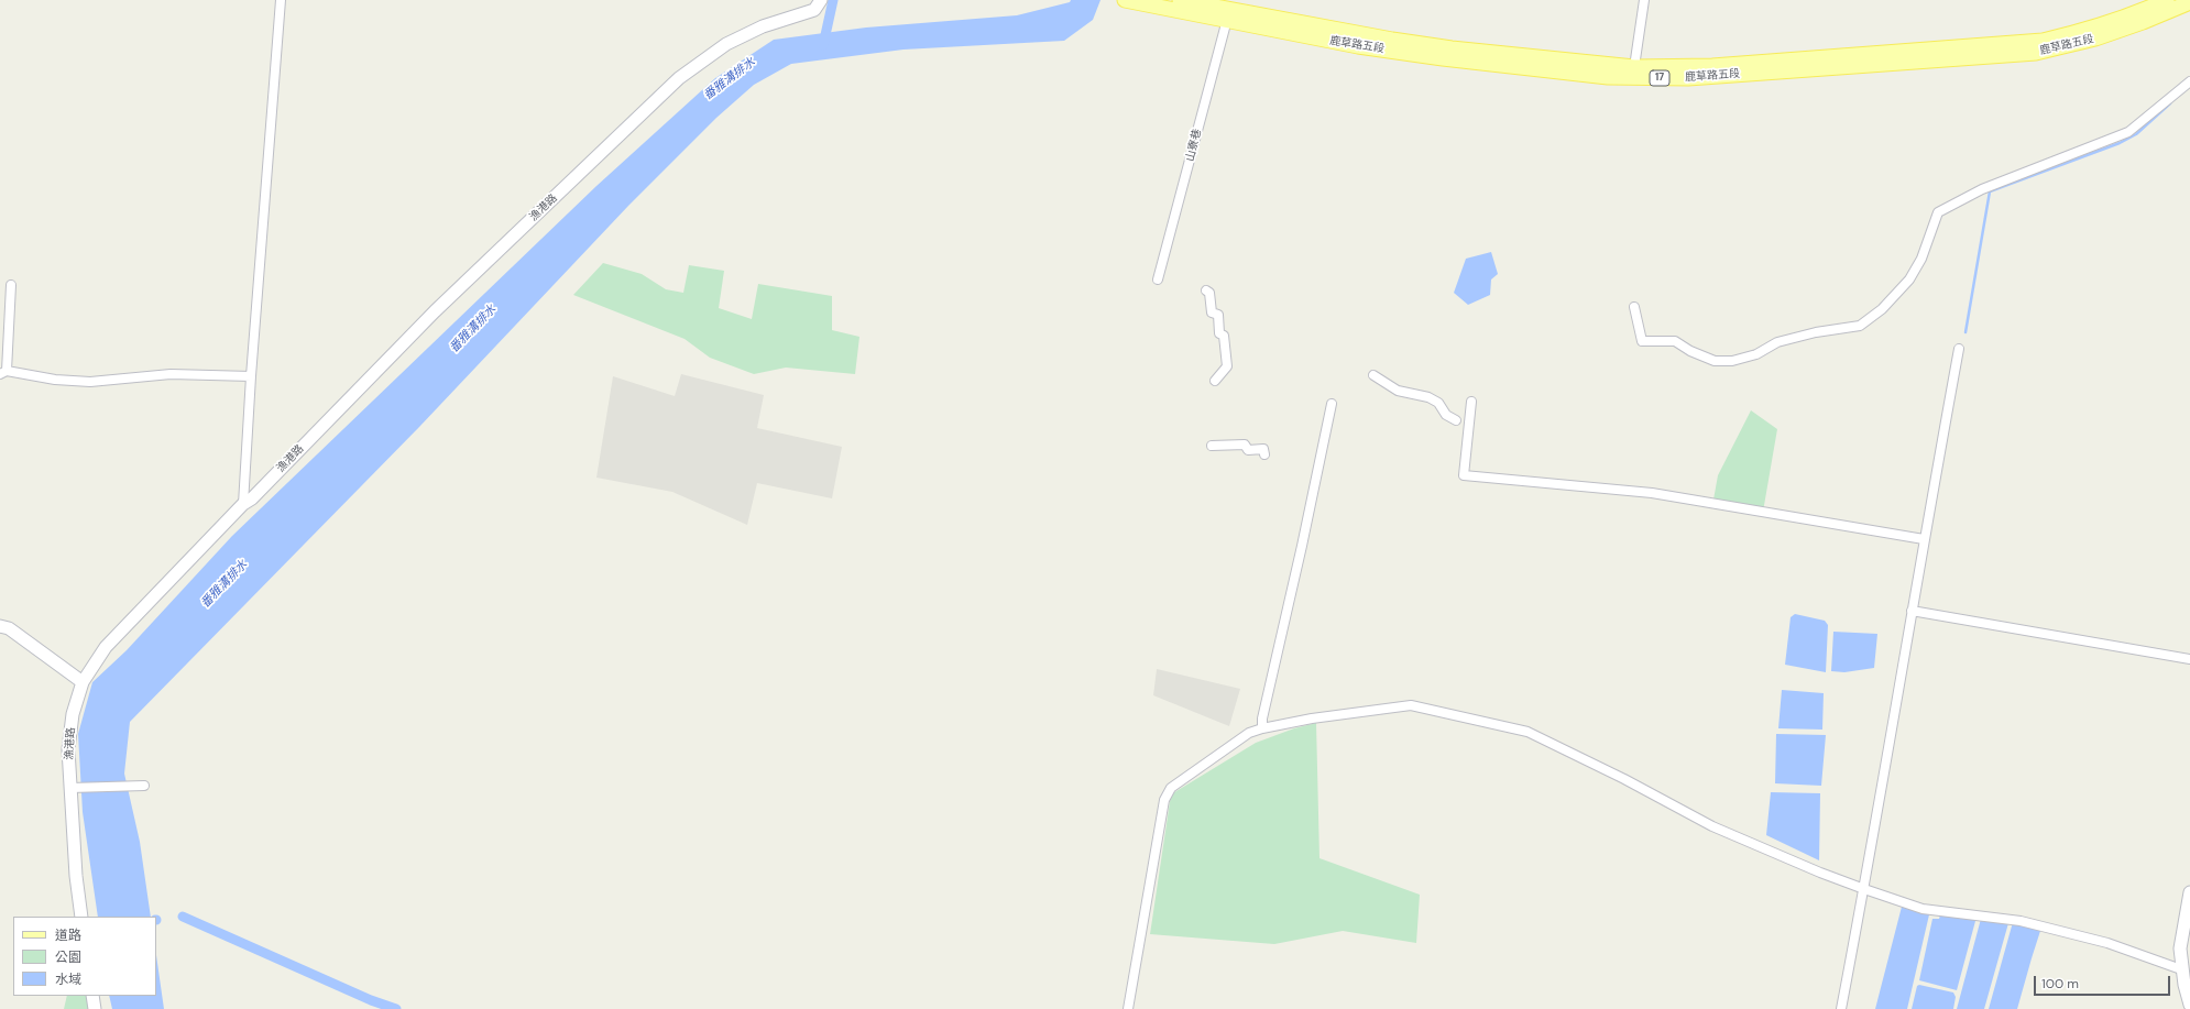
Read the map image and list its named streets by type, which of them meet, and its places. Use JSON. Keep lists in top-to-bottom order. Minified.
{"streets":{"main road":["鹿草路五段","17"],"street":["山寮巷","漁港路"]},"crossings":[["鹿草路五段","山寮巷"]],"water":["番雅溝排水"],"legend":["道路","公園","水域"],"scale_bar":"100 m"}
